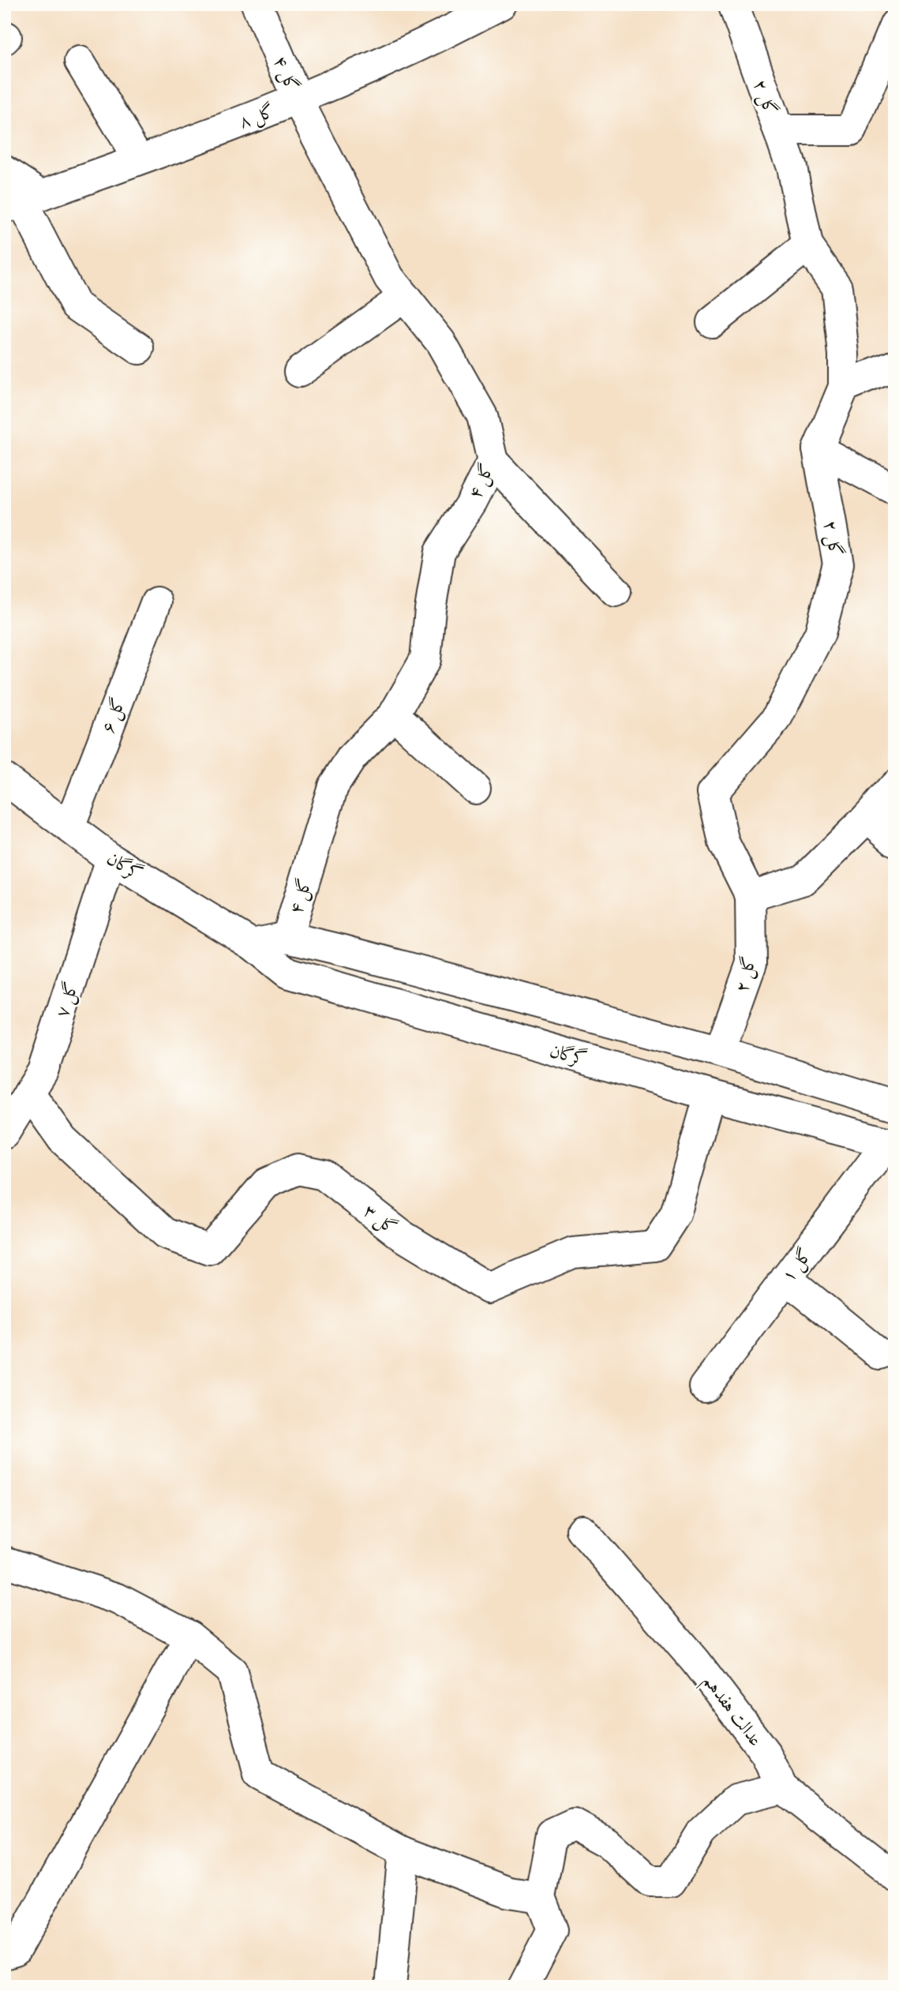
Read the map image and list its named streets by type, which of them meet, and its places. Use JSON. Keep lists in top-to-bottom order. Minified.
{"streets":{"street":["گل ۴","گل ۲","گل ۸","گل ۶","گرگان","گل ۷","گل ۳","گل ۱","عدالت هفدهم"]},"crossings":[["گل ۴","گل ۸"],["گل ۶","گرگان"],["گرگان","گل ۷"],["گرگان","گل ۳"],["گرگان","گل ۱"],["گل ۷","گل ۳"]]}
